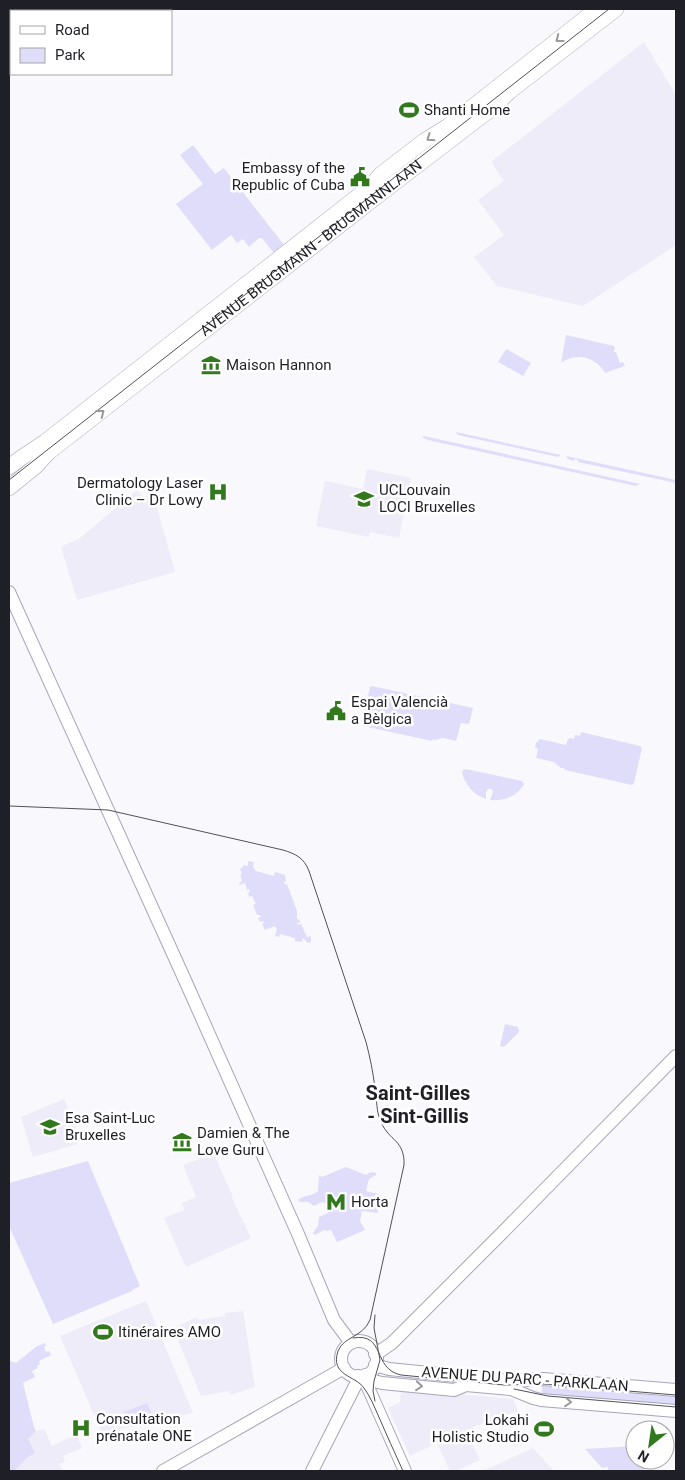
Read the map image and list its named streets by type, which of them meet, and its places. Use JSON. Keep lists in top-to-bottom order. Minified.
{"streets":{"main road":["AVENUE BRUGMANN - BRUGMANNLAAN","AVENUE DU PARC - PARKLAAN"]},"districts":["Saint-Gilles - Sint-Gillis"],"places":{"sports":["Shanti Home","Itinéraires AMO","Lokahi Holistic Studio"],"public building":["Embassy of the Republic of Cuba","Espai Valencià a Bèlgica"],"museum":["Maison Hannon","Damien & The Love Guru"],"hospital":["Dermatology Laser Clinic – Dr Lowy","Consultation prénatale ONE"],"school or university":["UCLouvain LOCI Bruxelles","Esa Saint-Luc Bruxelles"],"metro station":["Horta"]},"legend":["Road","Park"],"north":"bottom left"}
